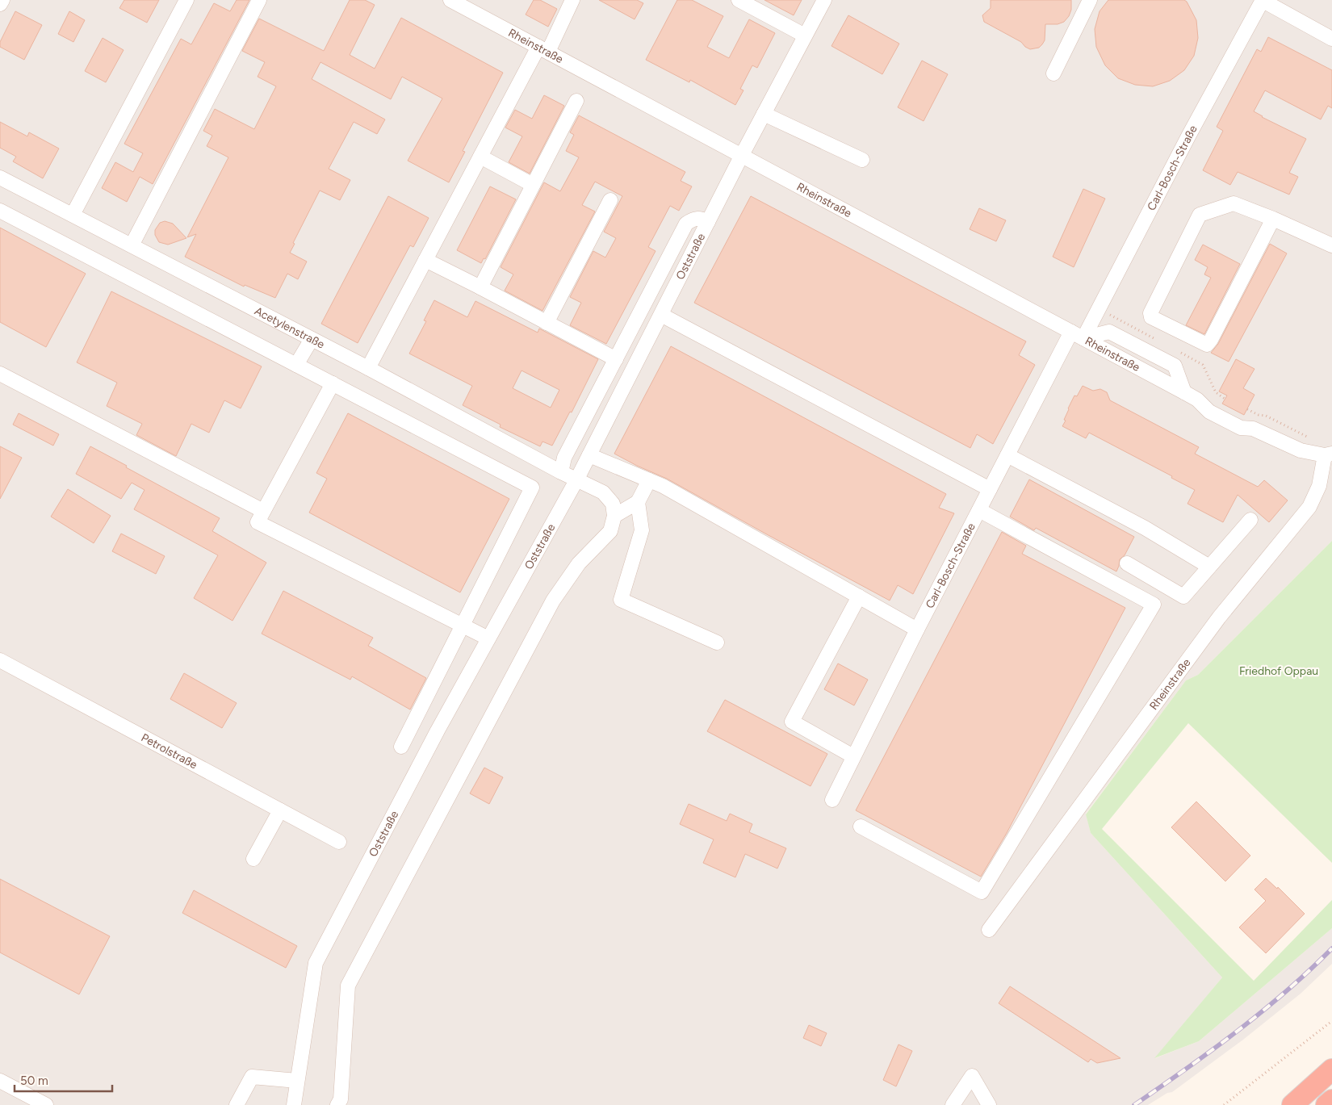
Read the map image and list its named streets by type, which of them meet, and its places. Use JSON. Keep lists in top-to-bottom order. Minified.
{"streets":{"street":["Rheinstraße","Carl-Bosch-Straße","Oststraße","Acetylenstraße","Petrolstraße"]},"crossings":[["Rheinstraße","Carl-Bosch-Straße"],["Rheinstraße","Oststraße"],["Oststraße","Acetylenstraße"]],"parks":["Friedhof Oppau"],"scale_bar":"50 m"}
